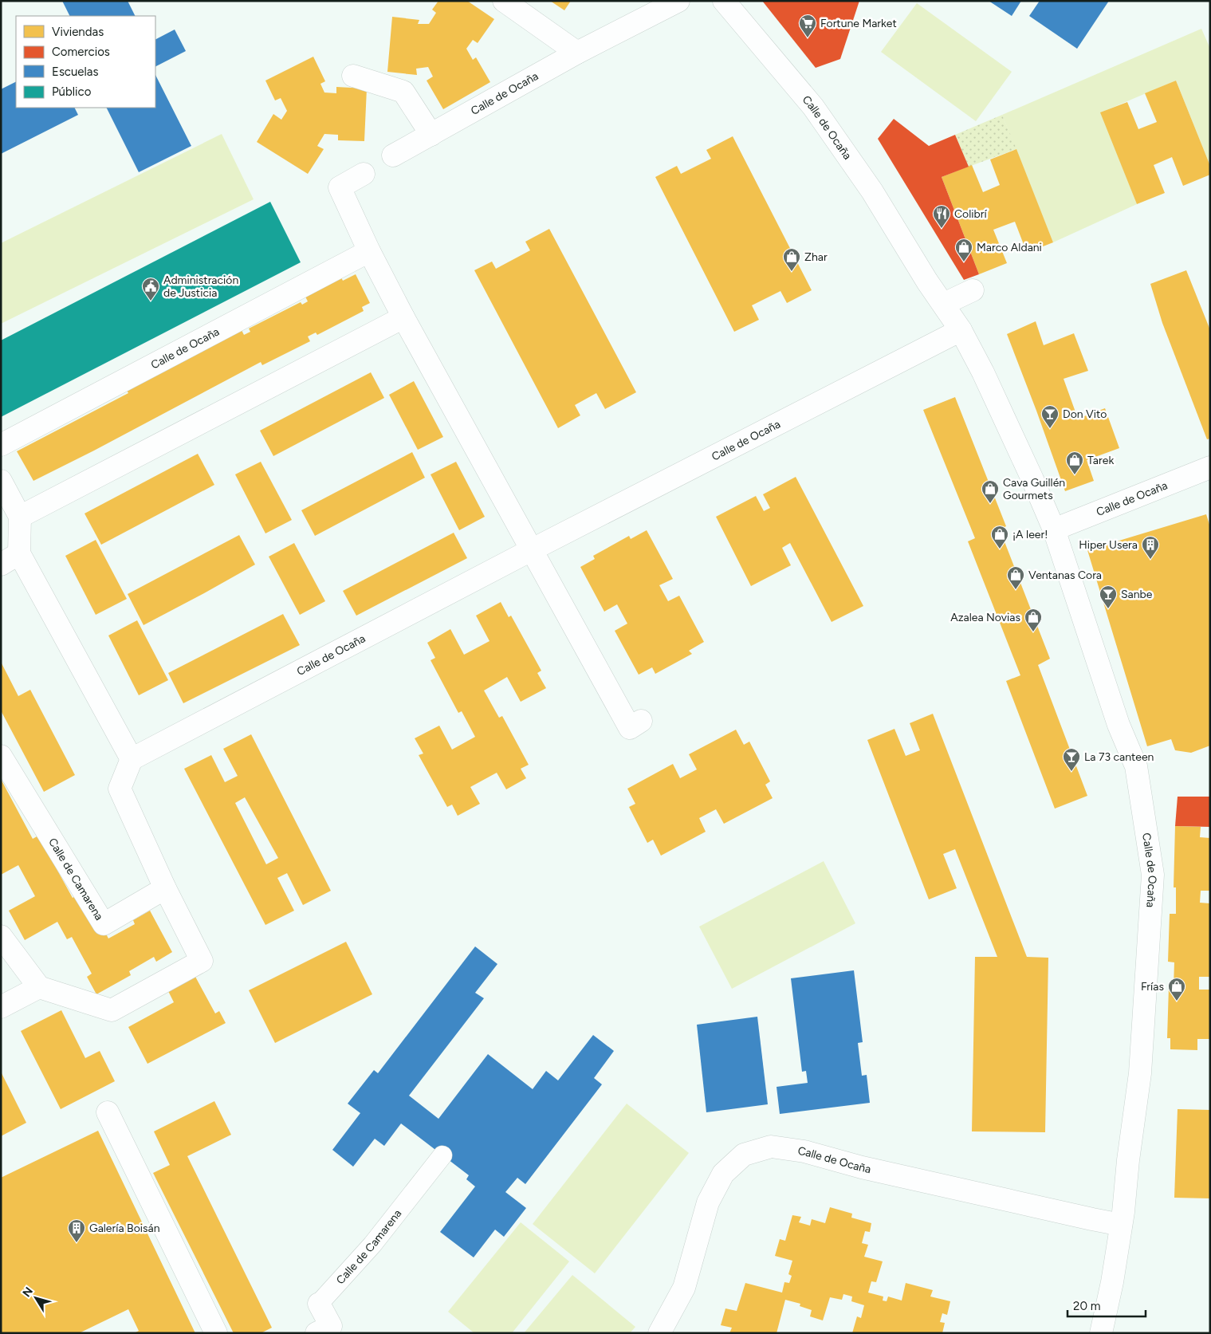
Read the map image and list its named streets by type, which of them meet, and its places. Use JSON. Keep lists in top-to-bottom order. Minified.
{"streets":{"street":["Calle de Ocaña","Calle de Camarena"]},"places":{"supermarket":["Fortune Market"],"restaurant":["Colibrí"],"shop":["Marco Aldani","Zhar","Tarek","Cava Guillén Gourmets","¡A leer!","Ventanas Cora","Azalea Novias","Frías"],"public building":["Administración de Justicia"],"bar":["Don Vito","Sanbe","La 73 canteen"],"building":["Hiper Usera","Galería Boisán"]},"legend":["Viviendas","Comercios","Escuelas","Público"],"scale_bar":"20 m","north":"top left"}
